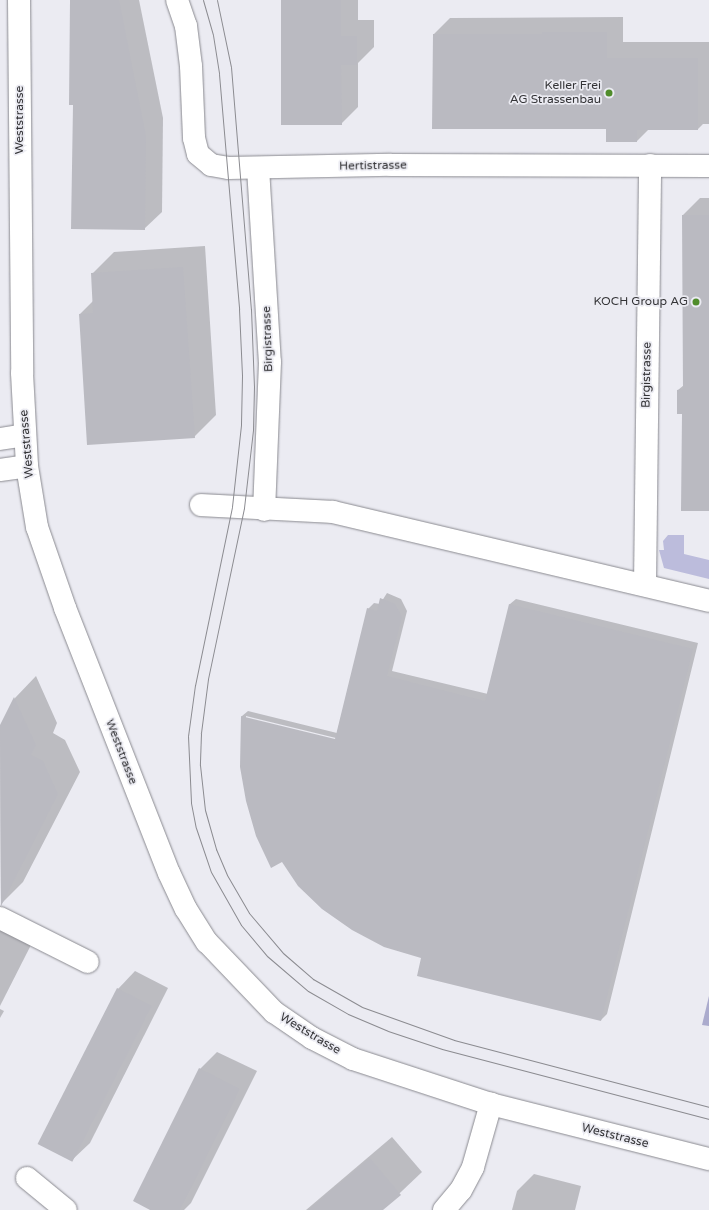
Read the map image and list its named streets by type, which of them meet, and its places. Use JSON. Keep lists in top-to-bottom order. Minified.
{"streets":{"street":["Weststrasse","Hertistrasse","Birgistrasse"]},"crossings":[["Hertistrasse","Birgistrasse"]],"places":["Keller Frei AG Strassenbau","KOCH Group AG"]}
